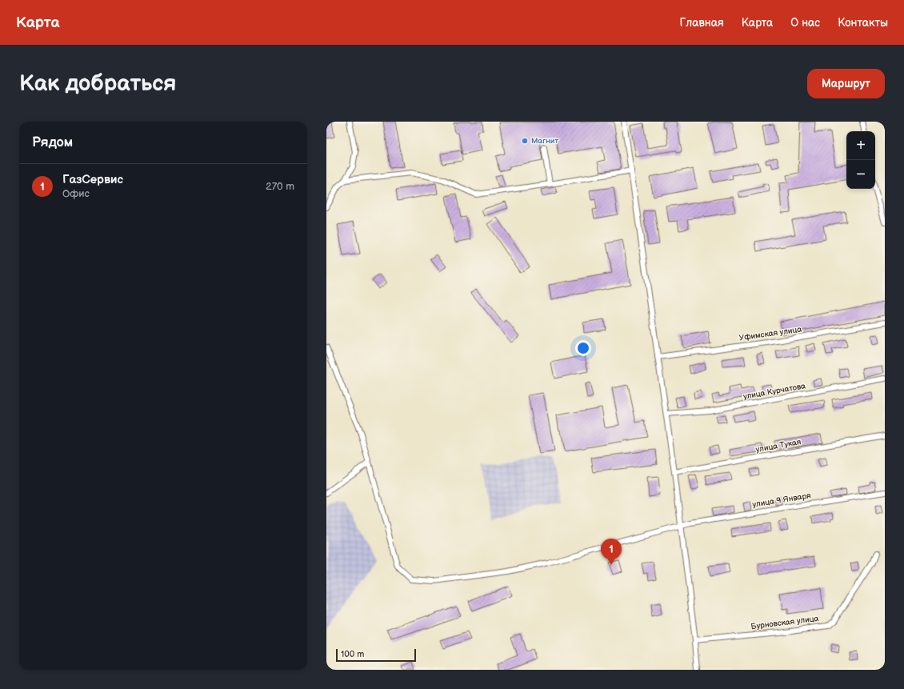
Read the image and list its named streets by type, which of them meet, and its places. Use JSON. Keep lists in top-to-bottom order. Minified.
{"streets":{"street":["Уфимская улица","улица Курчатова","улица Тукая","улица 9 Января","Бурновская улица"]},"places":["Магнит"],"scale_bar":"100 m","page":{"header":"Карта","nav":["Главная","Карта","О нас","Контакты"],"buttons":"Маршрут","title":"Как добраться","heading":"Рядом","map_buttons":["+","−"],"list":[{"mark":"1","name":"ГазСервис","note":"Офис","value":"270 m"}],"pins":"1","scale":"100 m"}}
